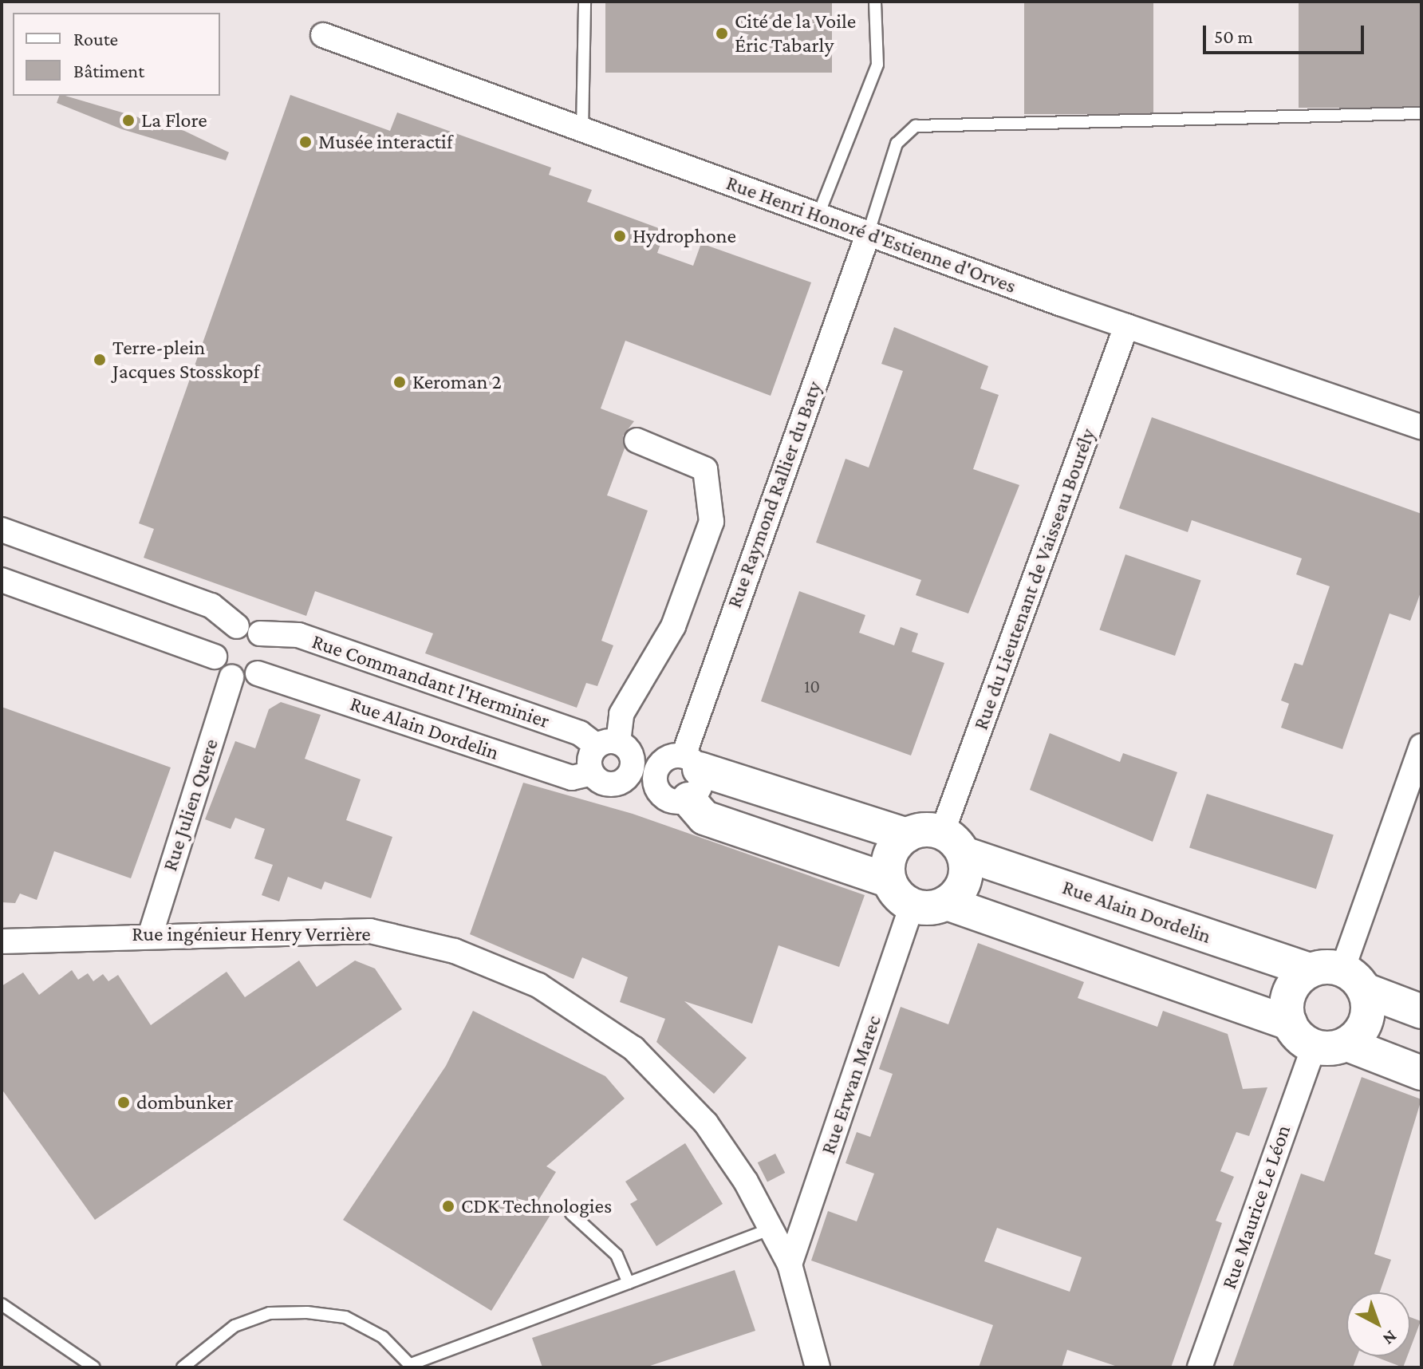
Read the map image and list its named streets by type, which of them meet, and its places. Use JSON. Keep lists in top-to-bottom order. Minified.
{"streets":{"street":["Rue Henri Honoré d'Estienne d'Orves","Rue Raymond Rallier du Baty","Rue du Lieutenant de Vaisseau Bourély","Rue Commandant l'Herminier","Rue Alain Dordelin","Rue Julien Quere","Rue ingénieur Henry Verrière","Rue Erwan Marec","Rue Maurice Le Léon"]},"crossings":[["Rue Henri Honoré d'Estienne d'Orves","Rue Raymond Rallier du Baty"],["Rue Henri Honoré d'Estienne d'Orves","Rue du Lieutenant de Vaisseau Bourély"],["Rue Raymond Rallier du Baty","Rue Commandant l'Herminier"],["Rue Raymond Rallier du Baty","Rue Alain Dordelin"],["Rue du Lieutenant de Vaisseau Bourély","Rue Alain Dordelin"],["Rue du Lieutenant de Vaisseau Bourély","Rue Erwan Marec"],["Rue Commandant l'Herminier","Rue Alain Dordelin"],["Rue Commandant l'Herminier","Rue Julien Quere"],["Rue Alain Dordelin","Rue Julien Quere"],["Rue Alain Dordelin","Rue Erwan Marec"],["Rue Alain Dordelin","Rue Maurice Le Léon"],["Rue Julien Quere","Rue ingénieur Henry Verrière"],["Rue ingénieur Henry Verrière","Rue Erwan Marec"]],"places":["Cité de la Voile Éric Tabarly","La Flore","Musée interactif","Hydrophone","Terre-plein Jacques Stosskopf","Keroman 2","dombunker","CDK Technologies"],"house_numbers":["10"],"legend":["Route","Bâtiment"],"scale_bar":"50 m","north":"bottom right"}
